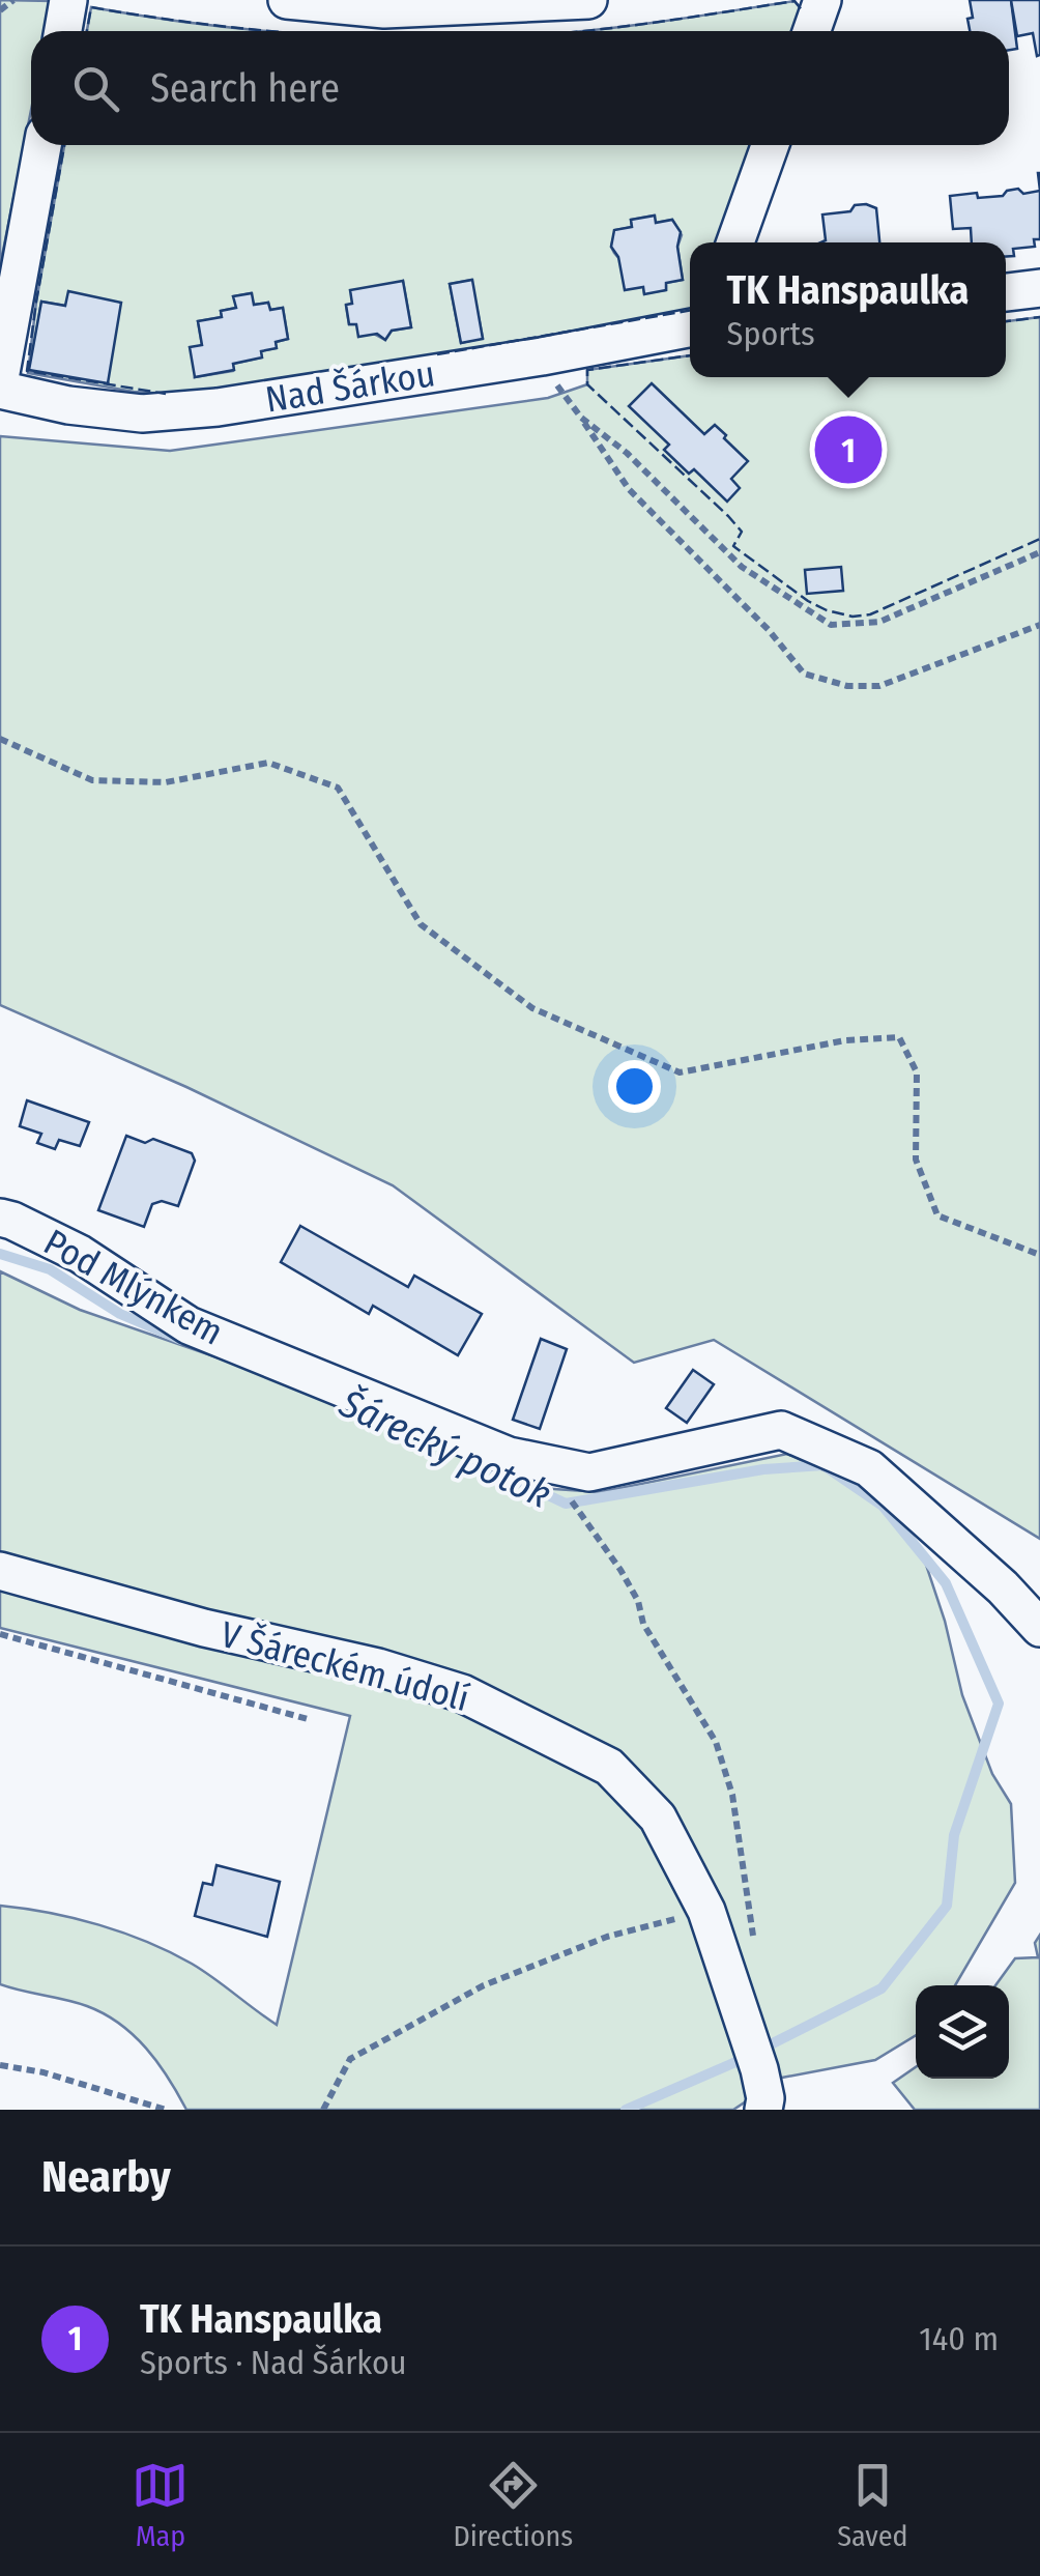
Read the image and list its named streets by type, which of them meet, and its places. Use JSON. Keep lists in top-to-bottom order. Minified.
{"streets":{"street":["Nad Šárkou","Pod Mlýnkem","V Šáreckém údolí"]},"water":["Šárecký potok"],"page":{"search":"Search here","popup":["TK Hanspaulka","Sports"],"pins":"1","heading":"Nearby","list":[{"mark":"1","name":"TK Hanspaulka","note":"Sports · Nad Šárkou","value":"140 m"}],"nav":["Map","Directions","Saved"]}}
